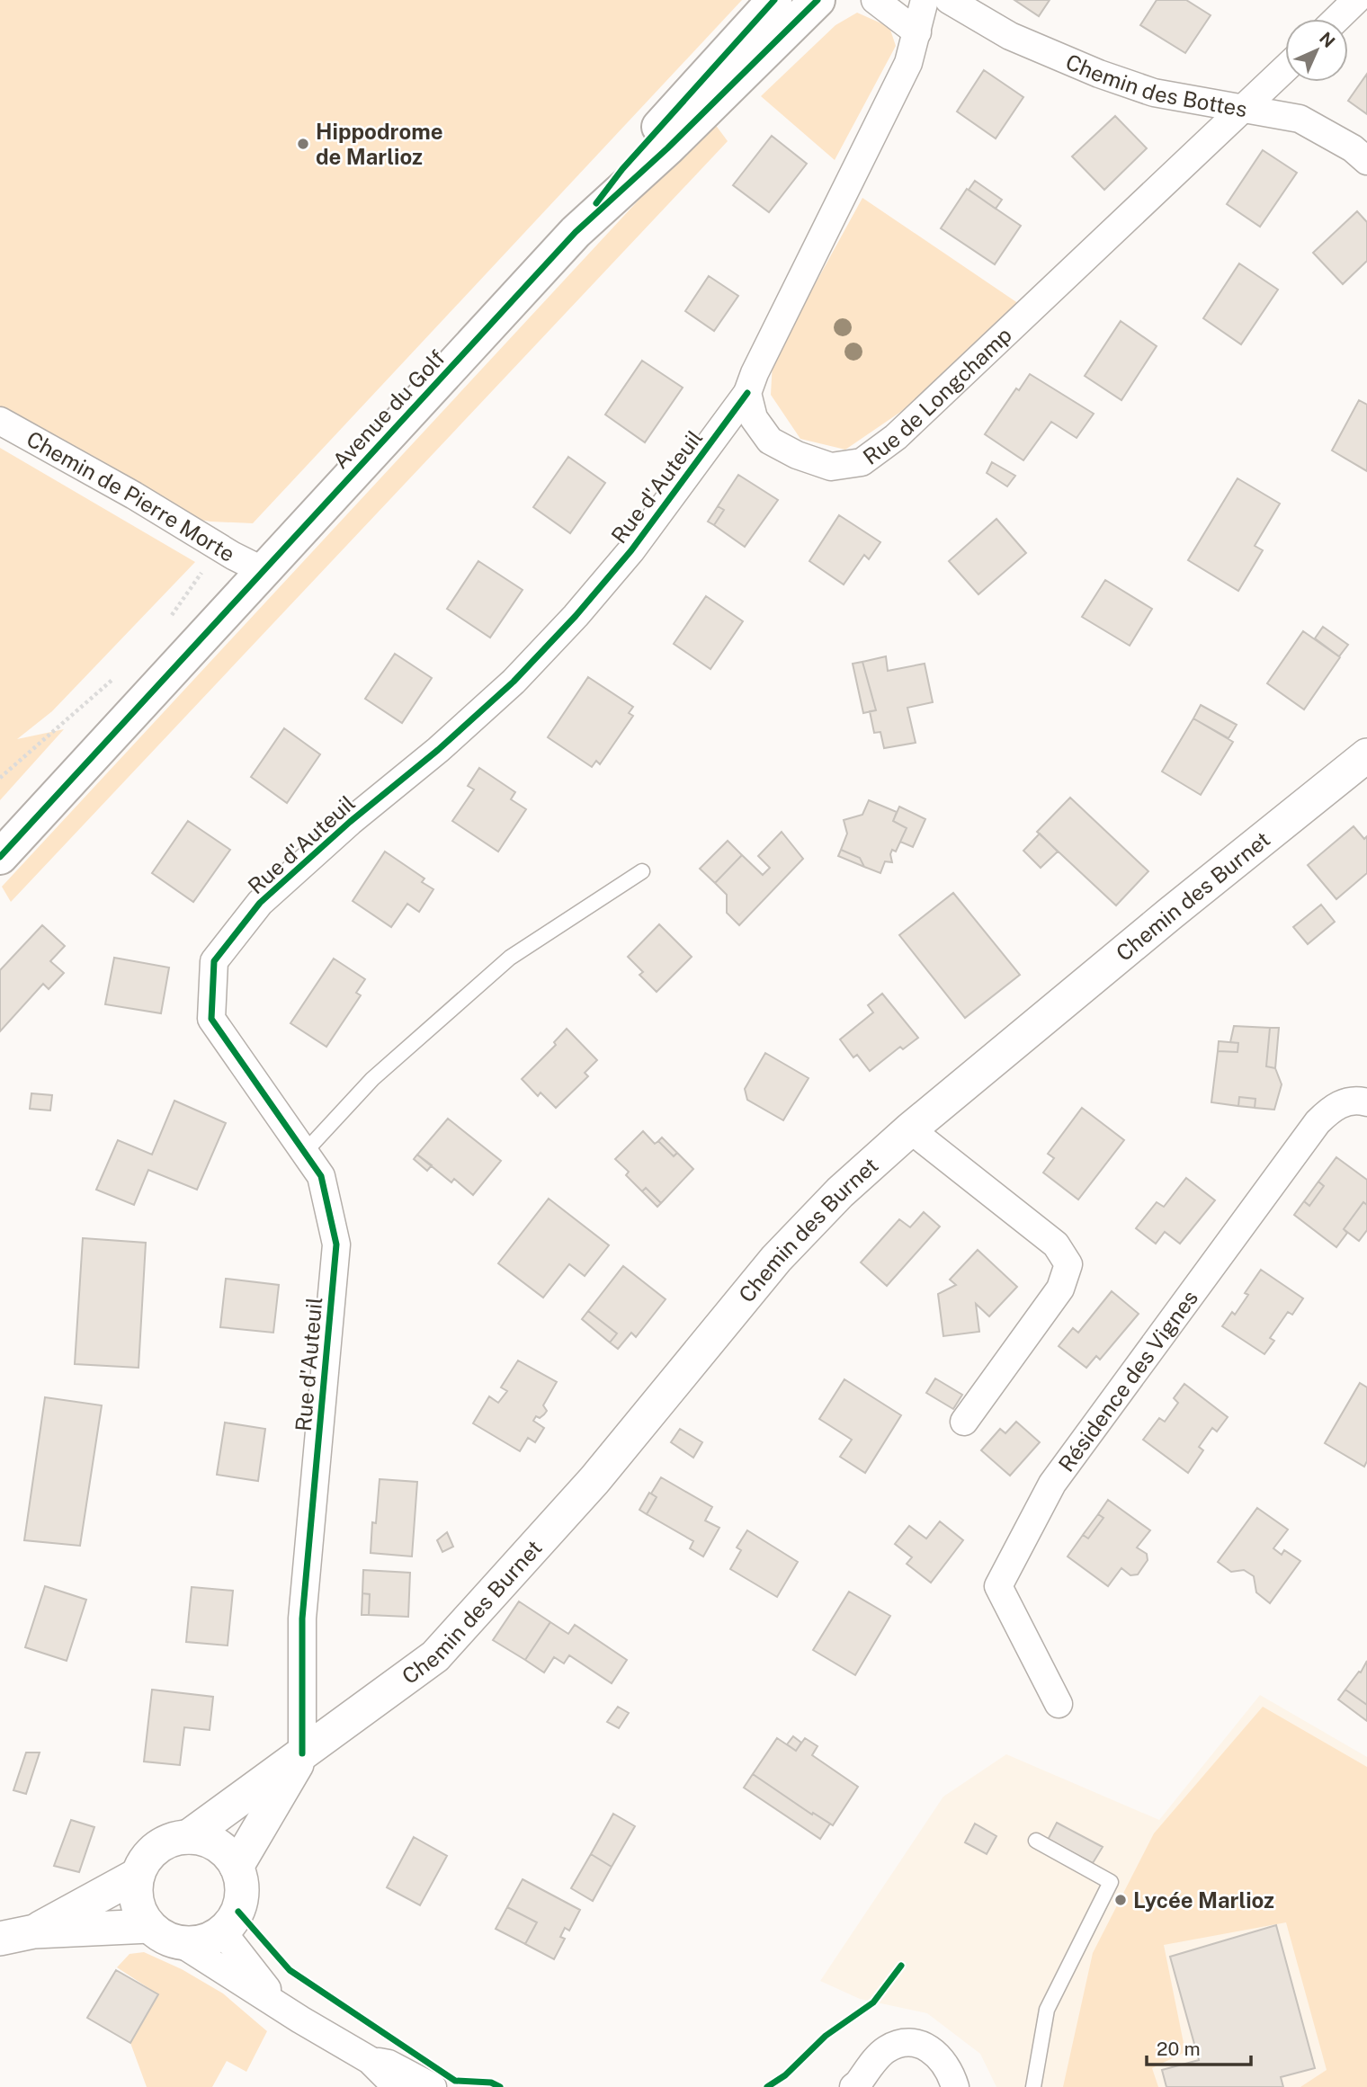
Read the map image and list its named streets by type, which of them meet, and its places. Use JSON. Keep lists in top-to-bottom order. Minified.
{"streets":{"main road":["Avenue du Golf"],"street":["Chemin des Bottes","Rue de Longchamp","Rue d'Auteuil","Chemin de Pierre Morte","Chemin des Burnet","Résidence des Vignes"]},"crossings":[["Chemin des Bottes","Rue de Longchamp"],["Rue de Longchamp","Rue d'Auteuil"],["Avenue du Golf","Chemin de Pierre Morte"],["Rue d'Auteuil","Chemin des Burnet"]],"places":["Hippodrome de Marlioz","Lycée Marlioz"],"scale_bar":"20 m","north":"top right"}
